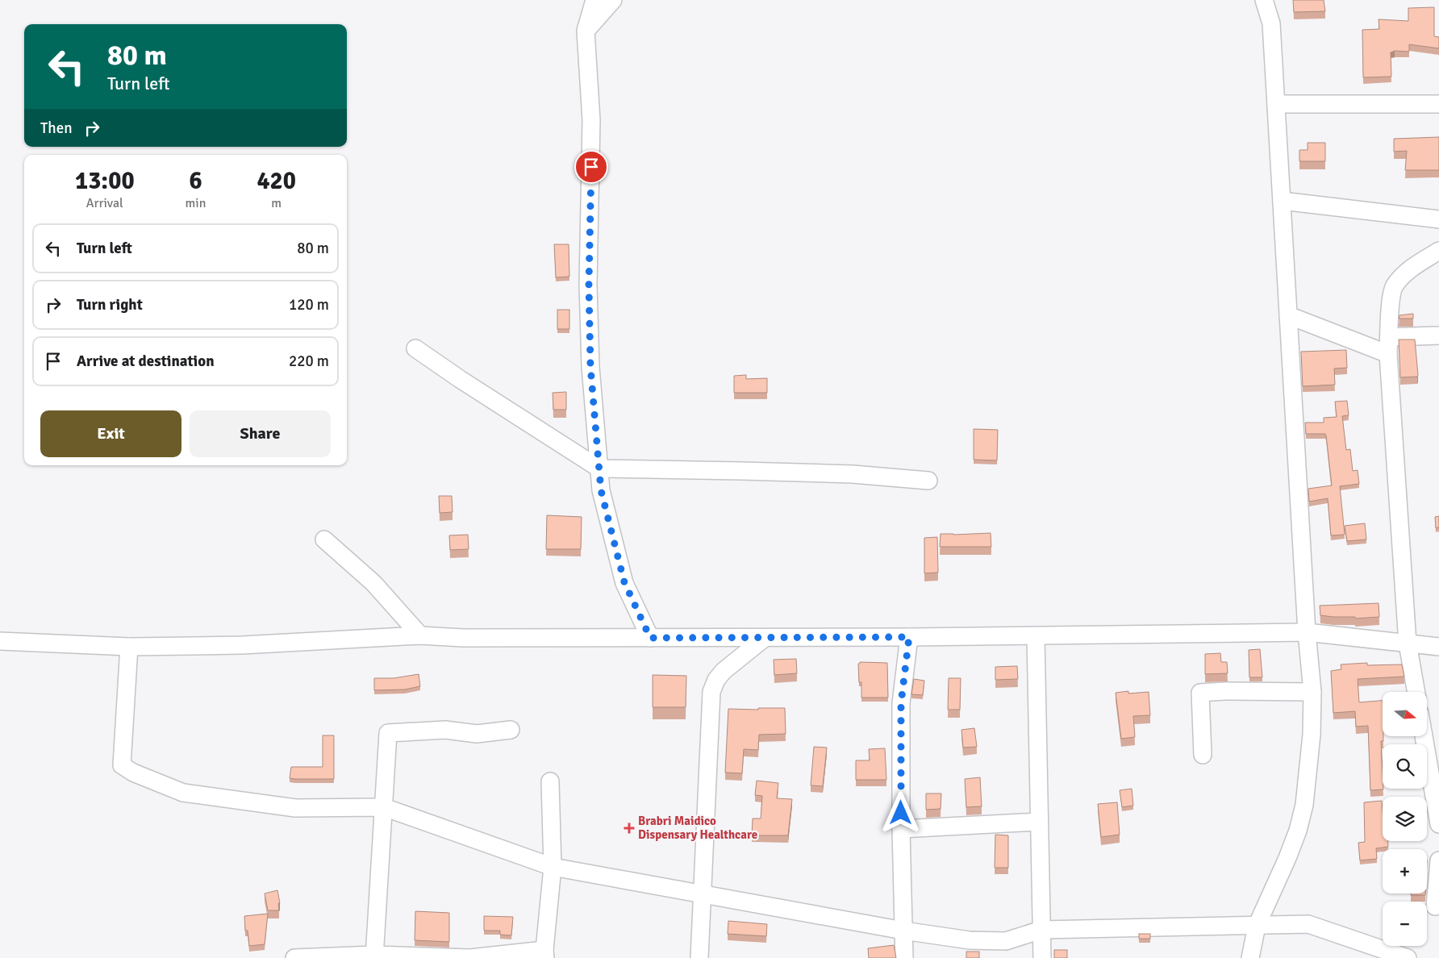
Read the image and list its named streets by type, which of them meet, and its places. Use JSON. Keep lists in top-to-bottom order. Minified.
{"places":{"health":["Brabri Maidico Dispensary Healthcare"]},"north":"right","page":{"turn":["80 m","Turn left"],"then":"Then","eta":["13:00","Arrival","6","min","420","m"],"list":[{"name":"Turn left","value":"80 m"},{"name":"Turn right","value":"120 m"},{"name":"Arrive at destination","value":"220 m"}],"buttons":["Exit","Share"],"map_buttons":["+","−"]}}
